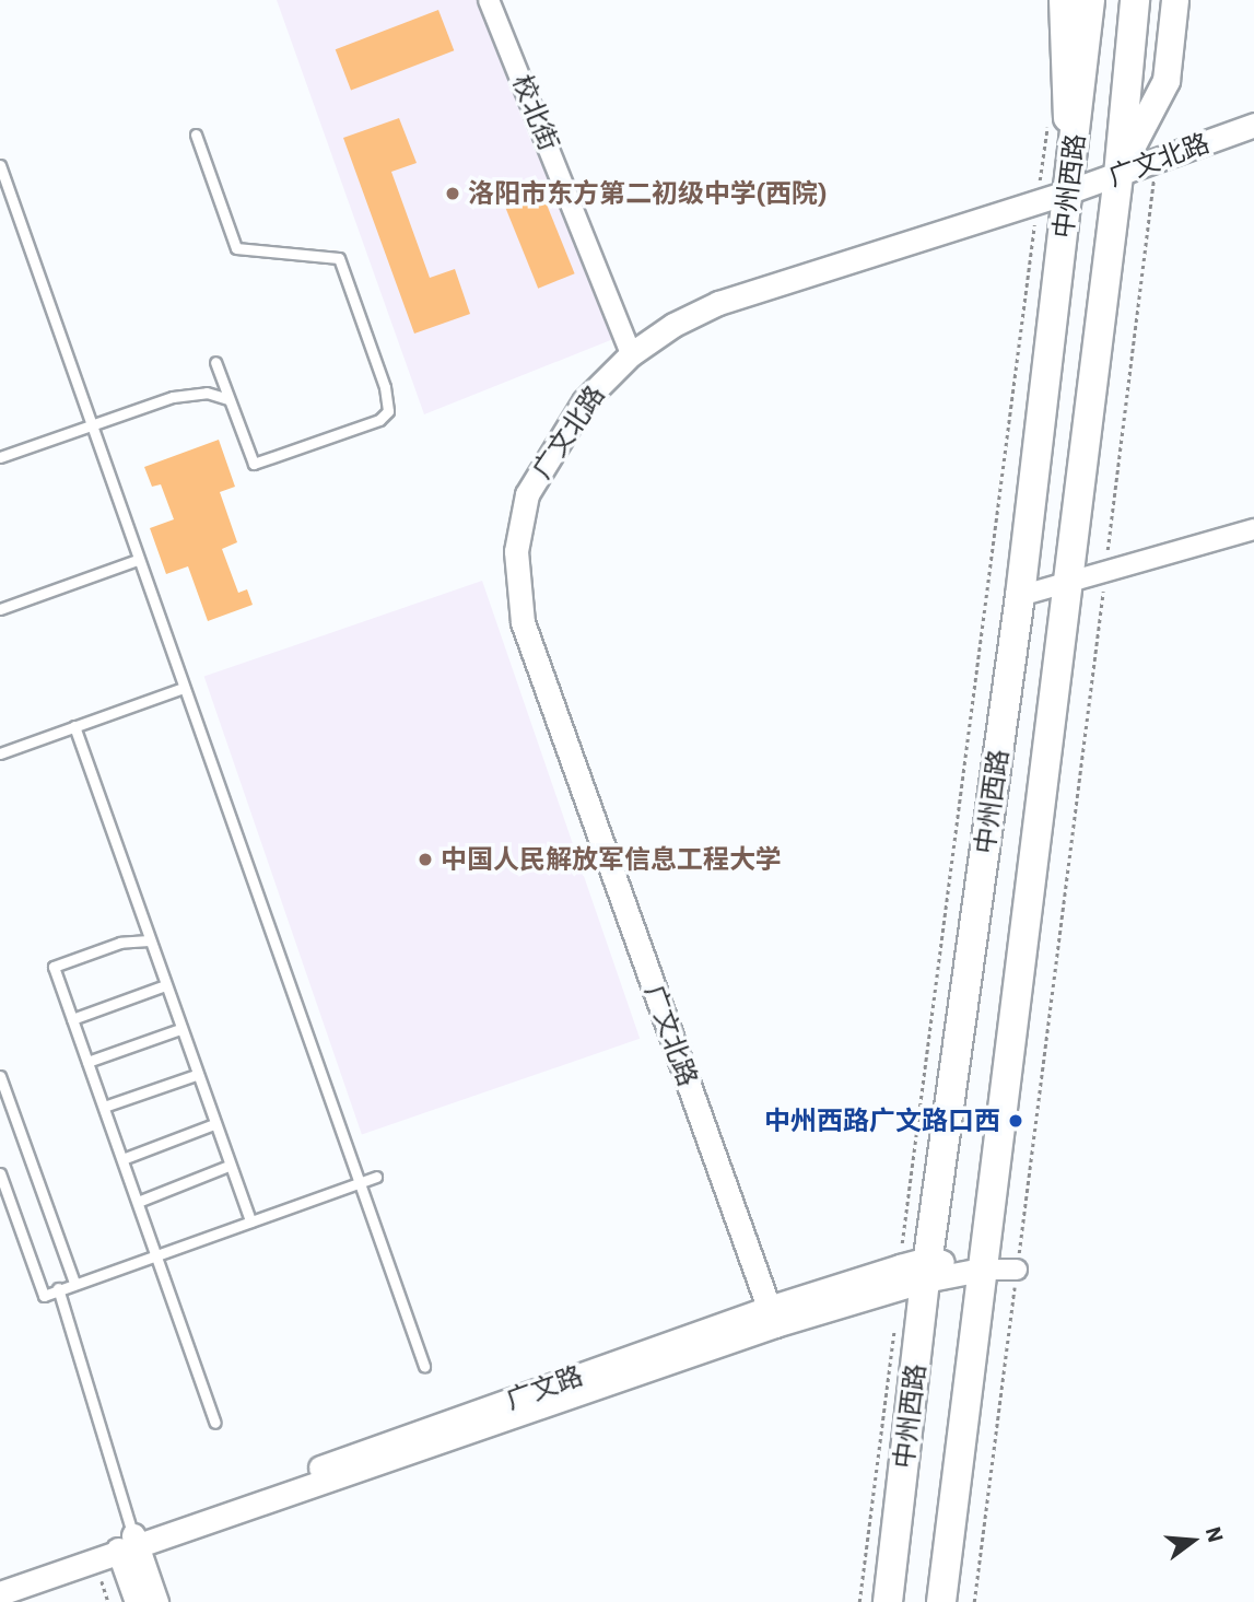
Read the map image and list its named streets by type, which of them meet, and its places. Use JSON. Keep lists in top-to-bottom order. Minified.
{"streets":{"main road":["中州西路"],"street":["校北街","广文北路","广文路"]},"crossings":[["校北街","广文北路"],["广文北路","中州西路"],["广文北路","广文路"],["中州西路","广文路"]],"places":["洛阳市东方第二初级中学(西院)","中国人民解放军信息工程大学","中州西路广文路口西"],"north":"right"}
